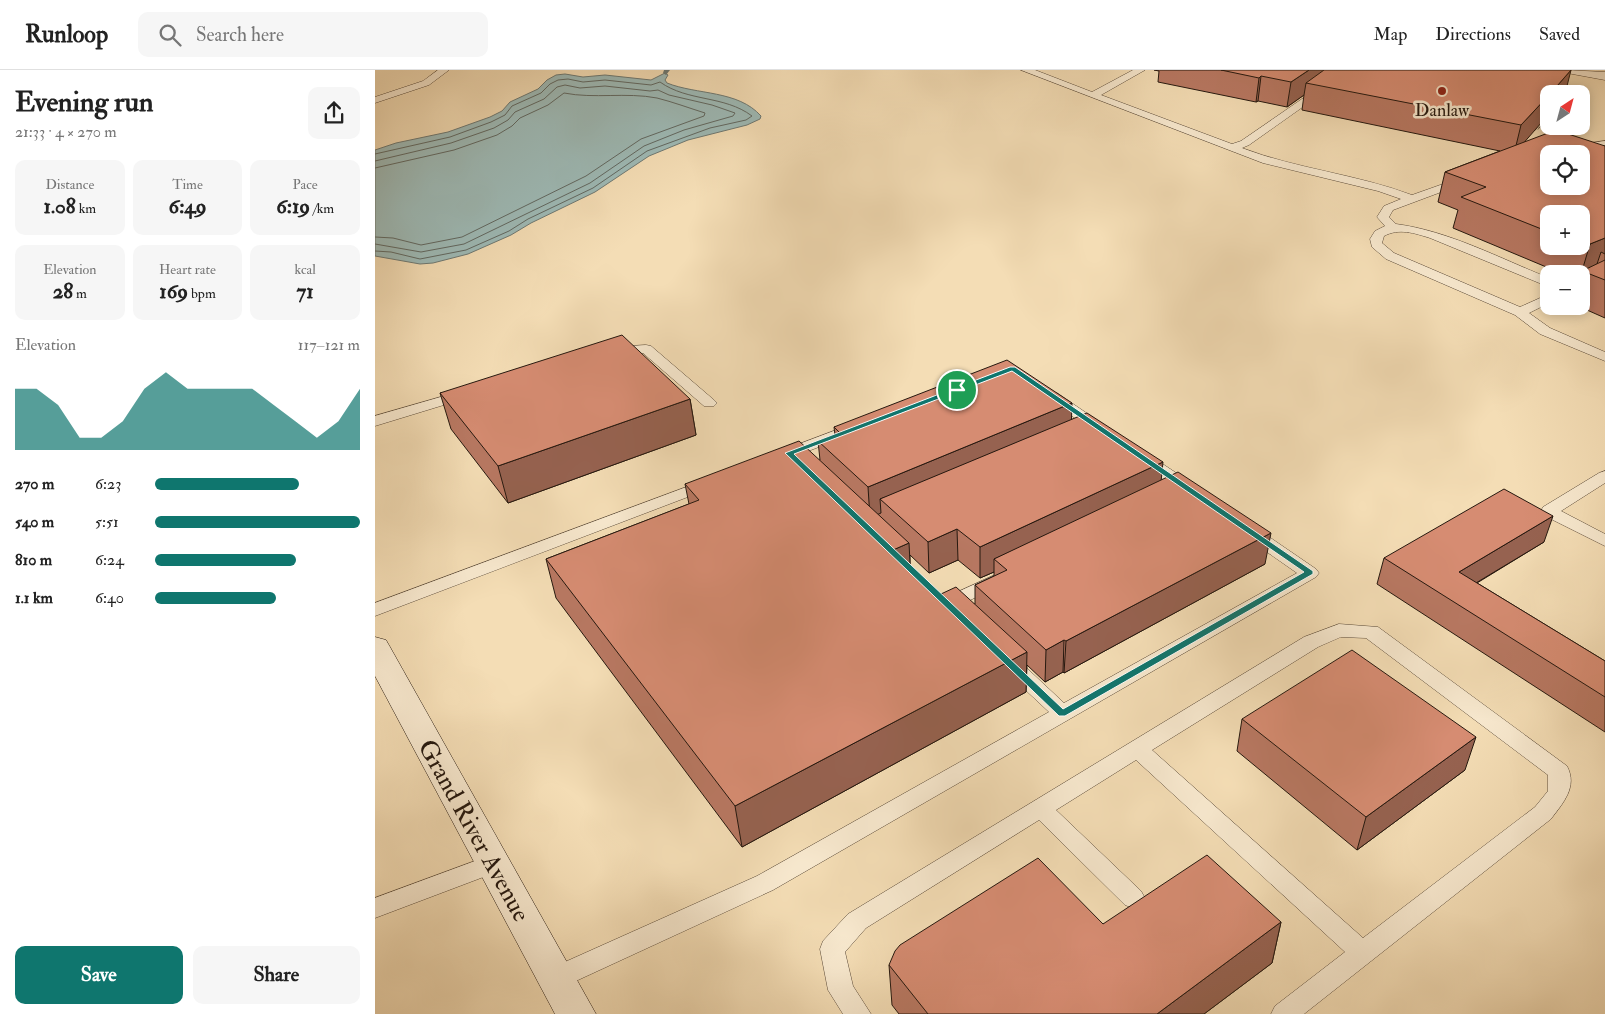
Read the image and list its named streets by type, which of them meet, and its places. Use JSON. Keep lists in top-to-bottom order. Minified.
{"streets":{"main road":["Grand River Avenue"]},"places":["Danlaw"],"north":"top right","page":{"header":"Runloop","search":"Search here","nav":["Map","Directions","Saved"],"heading":["Evening run","21:33 · 4 × 270 m"],"map_buttons":["+","−"],"stats":[["Distance","1.08 km"],["Time","6:49"],["Pace","6:19 /km"],["Elevation","28 m"],["Heart rate","169 bpm"],["kcal","71"]],"chart":["Elevation","117–121 m"],"list":[{"name":"270 m","note":"6:23"},{"name":"540 m","note":"5:51"},{"name":"810 m","note":"6:24"},{"name":"1.1 km","note":"6:40"}],"buttons":["Save","Share"]}}
